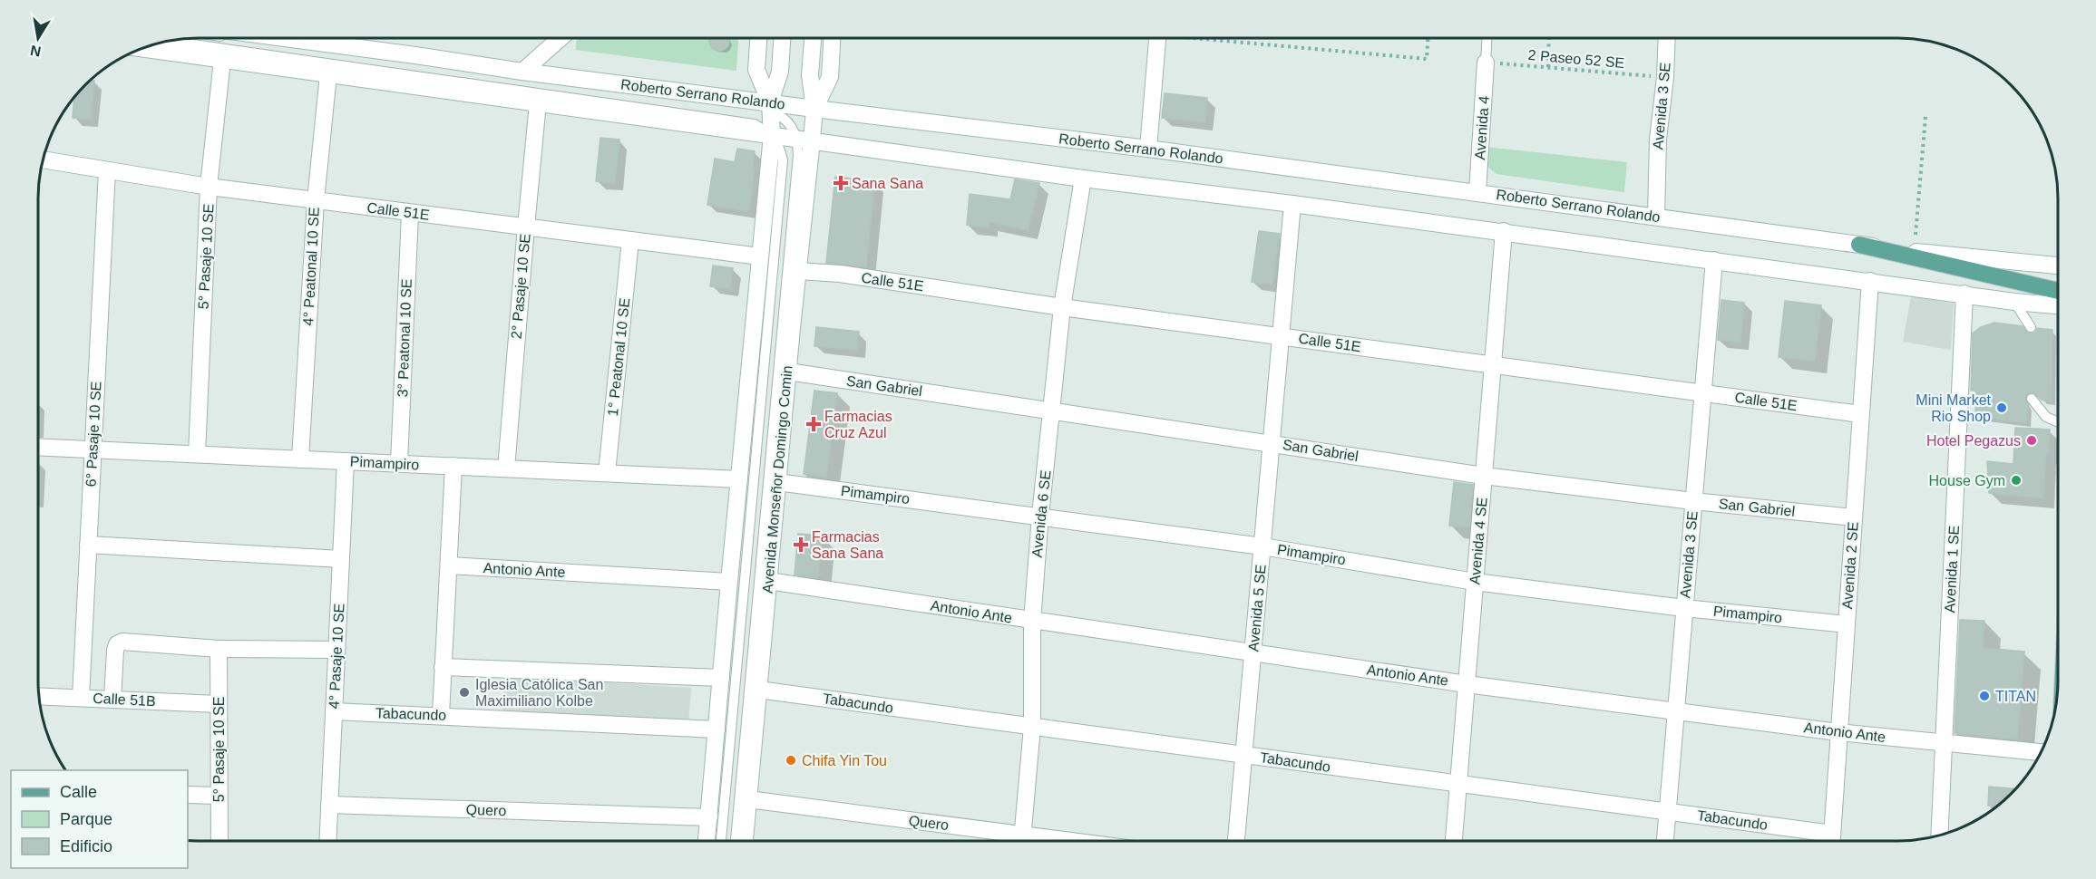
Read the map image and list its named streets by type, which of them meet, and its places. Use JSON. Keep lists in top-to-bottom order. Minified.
{"streets":{"street":["Roberto Serrano Rolando","Avenida 3 SE","Avenida 4","Calle 51E","5° Pasaje 10 SE","4° Peatonal 10 SE","2° Pasaje 10 SE","3° Peatonal 10 SE","1° Peatonal 10 SE","San Gabriel","6° Pasaje 10 SE","Pimampiro","Avenida Monseñor Domingo Comin","Avenida 6 SE","Avenida 4 SE","Avenida 2 SE","Avenida 1 SE","Antonio Ante","Avenida 5 SE","4° Pasaje 10 SE","Calle 51B","Tabacundo","Quero"],"path":["2 Paseo 52 SE"]},"crossings":[["2 Paseo 52 SE","Avenida 3 SE"],["2 Paseo 52 SE","Avenida 4"],["Roberto Serrano Rolando","Avenida 3 SE"],["Roberto Serrano Rolando","Avenida 4"],["Roberto Serrano Rolando","5° Pasaje 10 SE"],["Roberto Serrano Rolando","4° Peatonal 10 SE"],["Roberto Serrano Rolando","2° Pasaje 10 SE"],["Roberto Serrano Rolando","Avenida Monseñor Domingo Comin"],["Roberto Serrano Rolando","Avenida 6 SE"],["Roberto Serrano Rolando","Avenida 4 SE"],["Roberto Serrano Rolando","Avenida 2 SE"],["Roberto Serrano Rolando","Avenida 1 SE"],["Roberto Serrano Rolando","Avenida 5 SE"],["Avenida 3 SE","Calle 51E"],["Avenida 3 SE","San Gabriel"],["Avenida 3 SE","Pimampiro"],["Avenida 3 SE","Antonio Ante"],["Avenida 3 SE","Tabacundo"],["Calle 51E","5° Pasaje 10 SE"],["Calle 51E","4° Peatonal 10 SE"],["Calle 51E","2° Pasaje 10 SE"],["Calle 51E","3° Peatonal 10 SE"],["Calle 51E","1° Peatonal 10 SE"],["Calle 51E","6° Pasaje 10 SE"],["Calle 51E","Avenida Monseñor Domingo Comin"],["Calle 51E","Avenida 6 SE"],["Calle 51E","Avenida 4 SE"],["Calle 51E","Avenida 2 SE"],["Calle 51E","Avenida 5 SE"],["5° Pasaje 10 SE","Pimampiro"],["5° Pasaje 10 SE","Calle 51B"],["4° Peatonal 10 SE","Pimampiro"],["2° Pasaje 10 SE","Pimampiro"],["3° Peatonal 10 SE","Pimampiro"],["1° Peatonal 10 SE","Pimampiro"],["San Gabriel","Avenida Monseñor Domingo Comin"],["San Gabriel","Avenida 6 SE"],["San Gabriel","Avenida 4 SE"],["San Gabriel","Avenida 2 SE"],["San Gabriel","Avenida 5 SE"],["6° Pasaje 10 SE","Pimampiro"],["6° Pasaje 10 SE","Calle 51B"],["Pimampiro","Avenida Monseñor Domingo Comin"],["Pimampiro","Avenida 6 SE"],["Pimampiro","Avenida 4 SE"],["Pimampiro","Avenida 2 SE"],["Pimampiro","Avenida 5 SE"],["Pimampiro","4° Pasaje 10 SE"],["Avenida Monseñor Domingo Comin","Antonio Ante"],["Avenida Monseñor Domingo Comin","Tabacundo"],["Avenida Monseñor Domingo Comin","Quero"],["Avenida 6 SE","Antonio Ante"],["Avenida 6 SE","Tabacundo"],["Avenida 4 SE","Antonio Ante"],["Avenida 4 SE","Tabacundo"],["Avenida 2 SE","Antonio Ante"],["Avenida 1 SE","Antonio Ante"],["Antonio Ante","Avenida 5 SE"],["Avenida 5 SE","Tabacundo"],["4° Pasaje 10 SE","Tabacundo"],["4° Pasaje 10 SE","Quero"]],"places":{"health":["Sana Sana","Farmacias Cruz Azul","Farmacias Sana Sana"],"other":["Mini Market Rio Shop","Hotel Pegazus","House Gym","Iglesia Católica San Maximiliano Kolbe","TITAN","Chifa Yin Tou"]},"legend":["Calle","Parque","Edificio"],"north":"bottom"}
